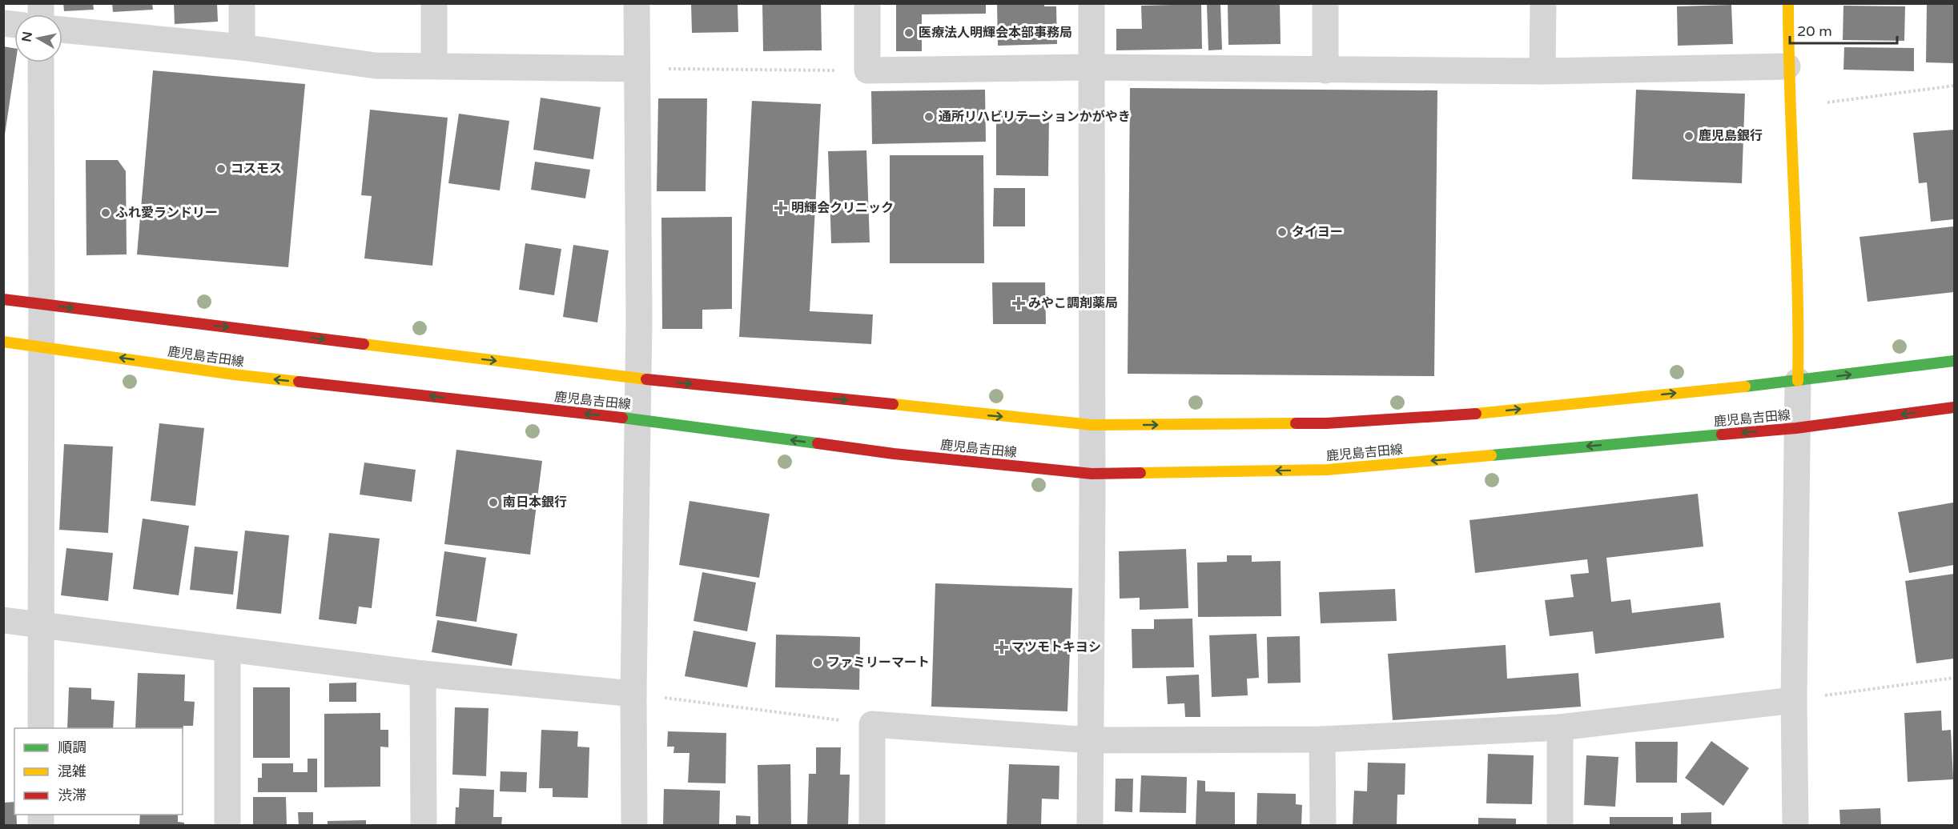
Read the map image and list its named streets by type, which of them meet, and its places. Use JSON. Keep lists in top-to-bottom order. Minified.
{"streets":{"main road":["鹿児島吉田線"]},"places":{"other":["医療法人明輝会本部事務局","通所リハビリテーションかがやき","鹿児島銀行","コスモス","ふれ愛ランドリー","タイヨー","南日本銀行","ファミリーマート"],"health":["明輝会クリニック","みやこ調剤薬局","マツモトキヨシ"]},"legend":["順調","混雑","渋滞"],"scale_bar":"20 m","north":"left"}
